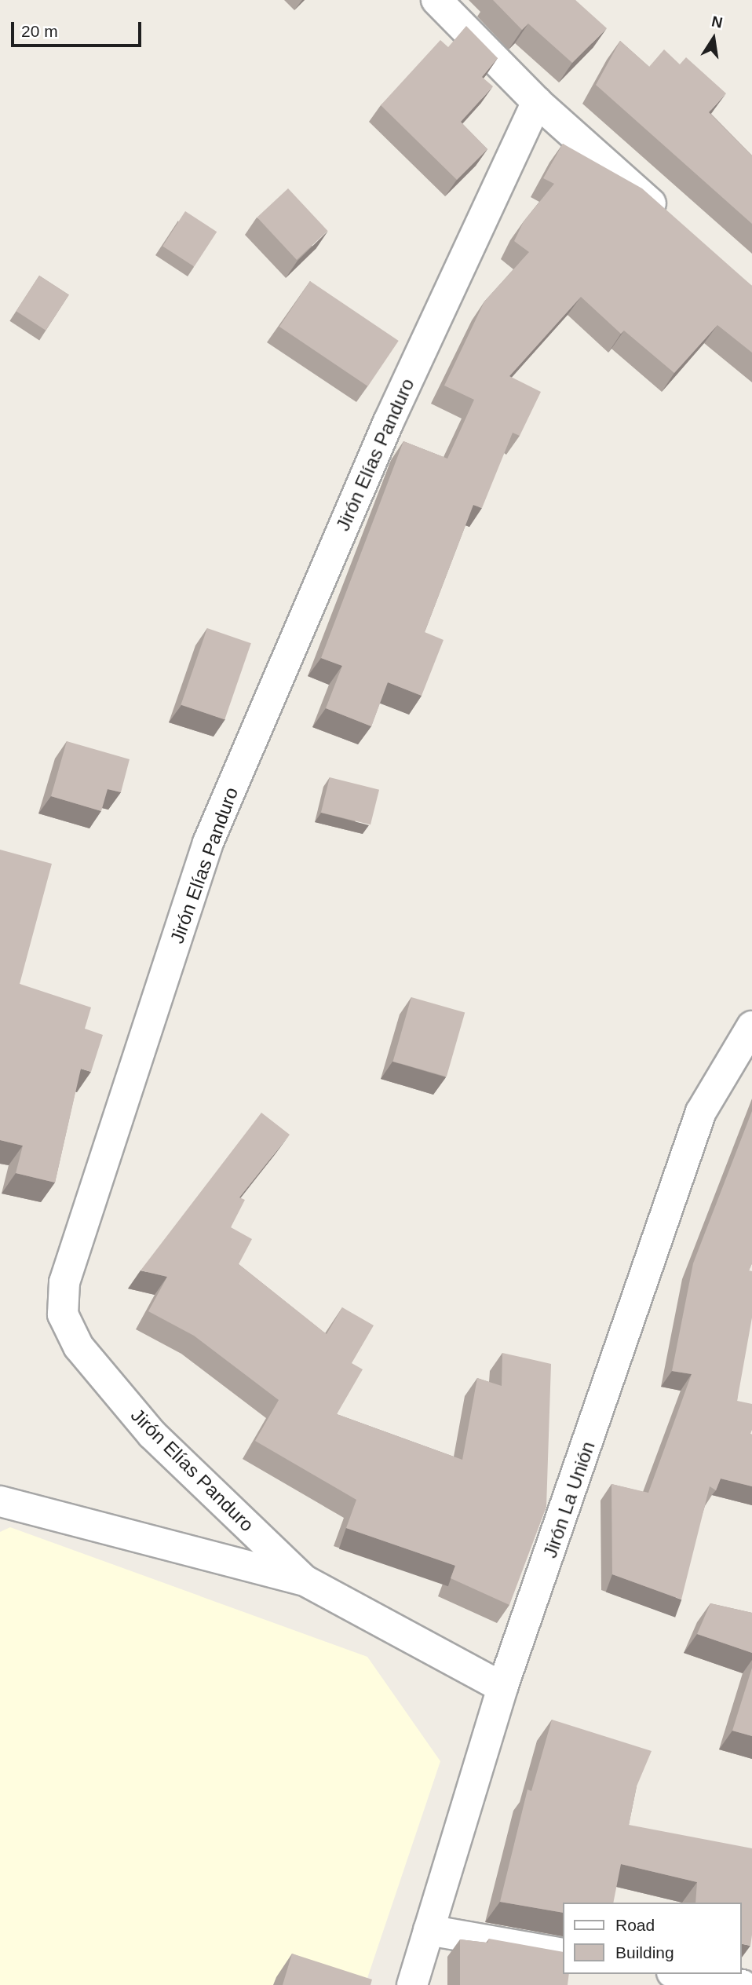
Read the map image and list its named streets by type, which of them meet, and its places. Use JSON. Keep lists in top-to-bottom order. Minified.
{"streets":{"street":["Jirón Elías Panduro","Jirón La Unión"]},"crossings":[["Jirón Elías Panduro","Jirón La Unión"]],"legend":["Road","Building"],"scale_bar":"20 m","north":"top"}
